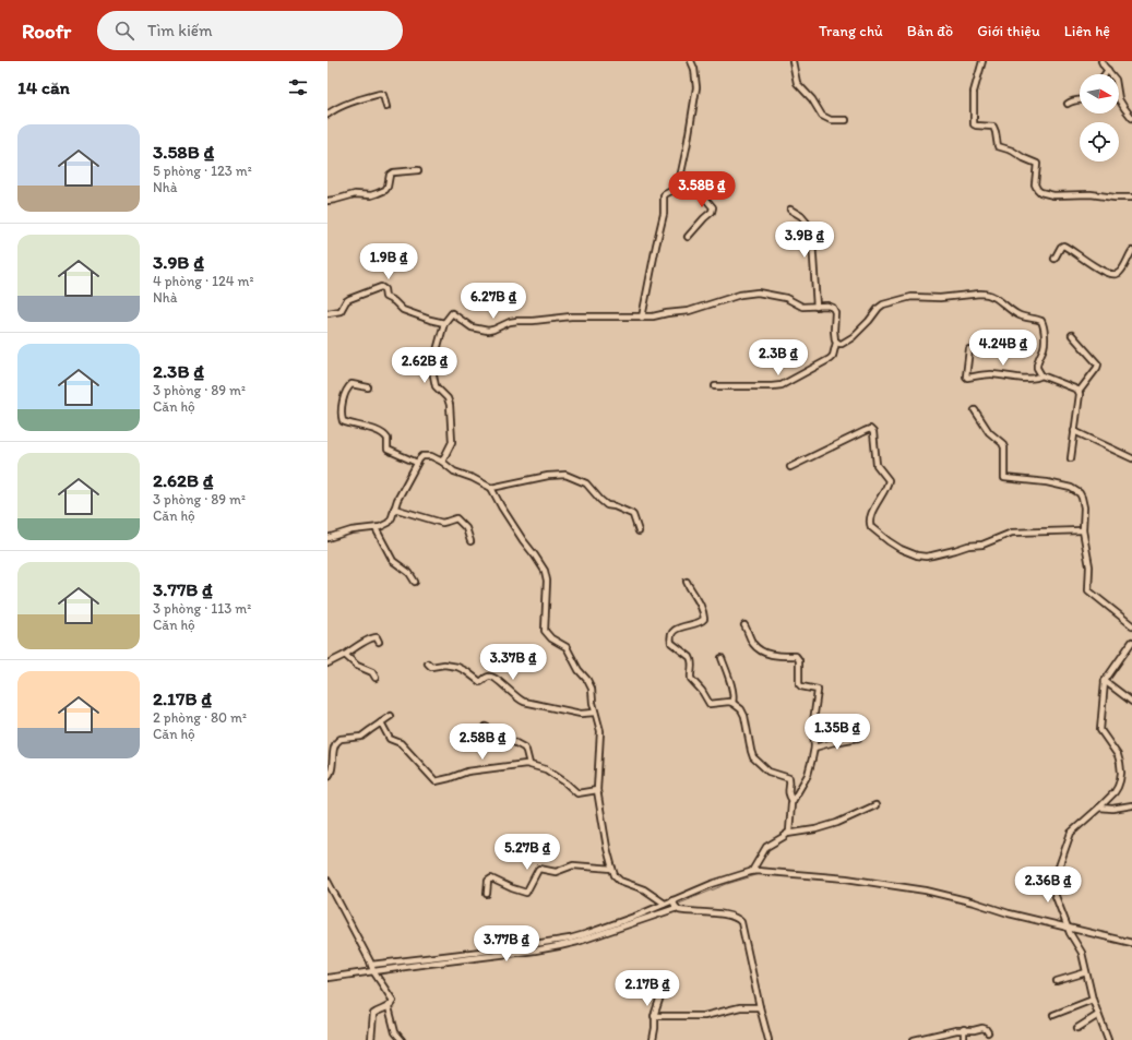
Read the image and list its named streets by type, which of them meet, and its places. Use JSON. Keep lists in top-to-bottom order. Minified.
{"north":"right","page":{"header":"Roofr","search":"Tìm kiếm","nav":["Trang chủ","Bản đồ","Giới thiệu","Liên hệ"],"heading":"14 căn","list":[{"name":"3.58B ₫","note":"5 phòng · 123 m² · Nhà"},{"name":"3.9B ₫","note":"4 phòng · 124 m² · Nhà"},{"name":"2.3B ₫","note":"3 phòng · 89 m² · Căn hộ"},{"name":"2.62B ₫","note":"3 phòng · 89 m² · Căn hộ"},{"name":"3.77B ₫","note":"3 phòng · 113 m² · Căn hộ"},{"name":"2.17B ₫","note":"2 phòng · 80 m² · Căn hộ"}],"price":["3.58B ₫","3.9B ₫","1.9B ₫","6.27B ₫","4.24B ₫","2.3B ₫","2.62B ₫","3.37B ₫","1.35B ₫","2.58B ₫","5.27B ₫","2.36B ₫","3.77B ₫","2.17B ₫"]}}
